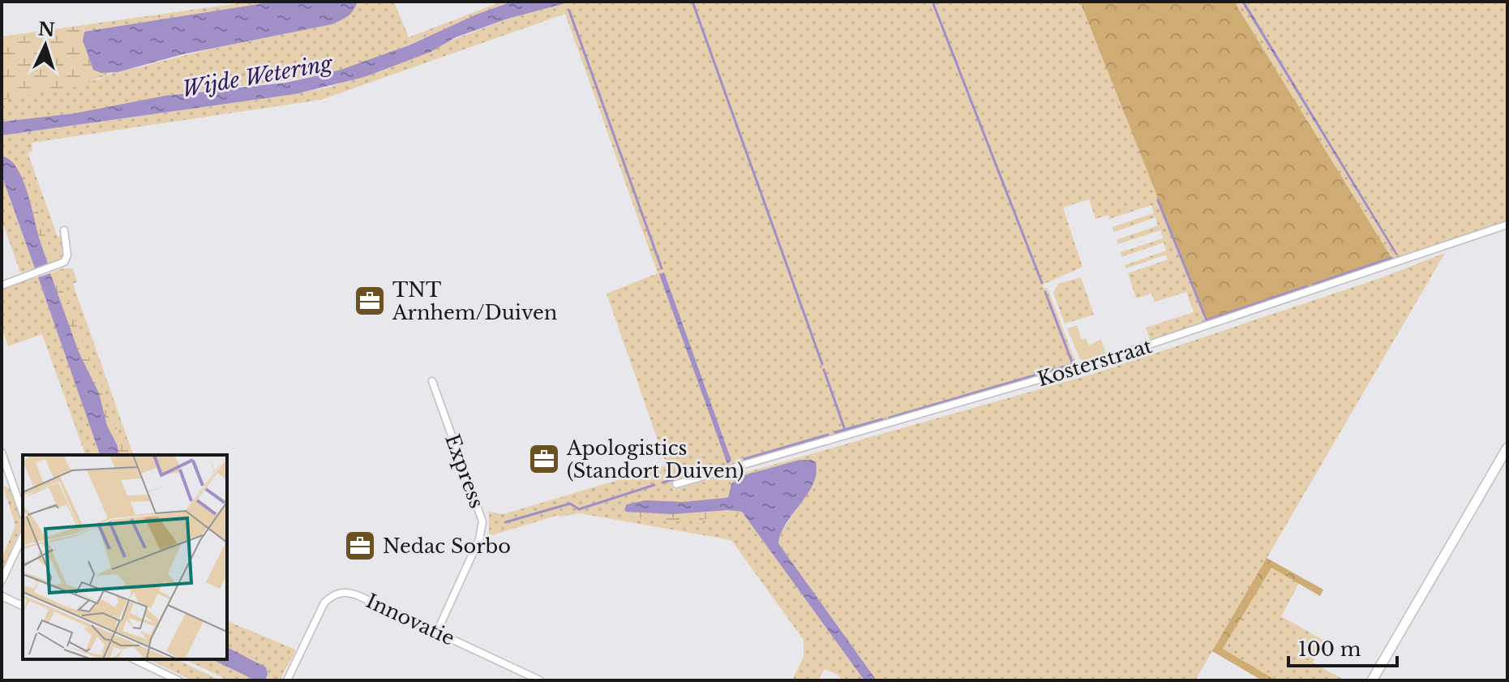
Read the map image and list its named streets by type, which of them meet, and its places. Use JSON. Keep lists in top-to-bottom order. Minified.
{"streets":{"street":["Kosterstraat","Express","Innovatie"]},"crossings":[["Express","Innovatie"]],"water":["Wijde Wetering"],"places":{"office":["TNT Arnhem/Duiven","Apologistics (Standort Duiven)","Nedac Sorbo"]},"scale_bar":"100 m","north":"top"}
